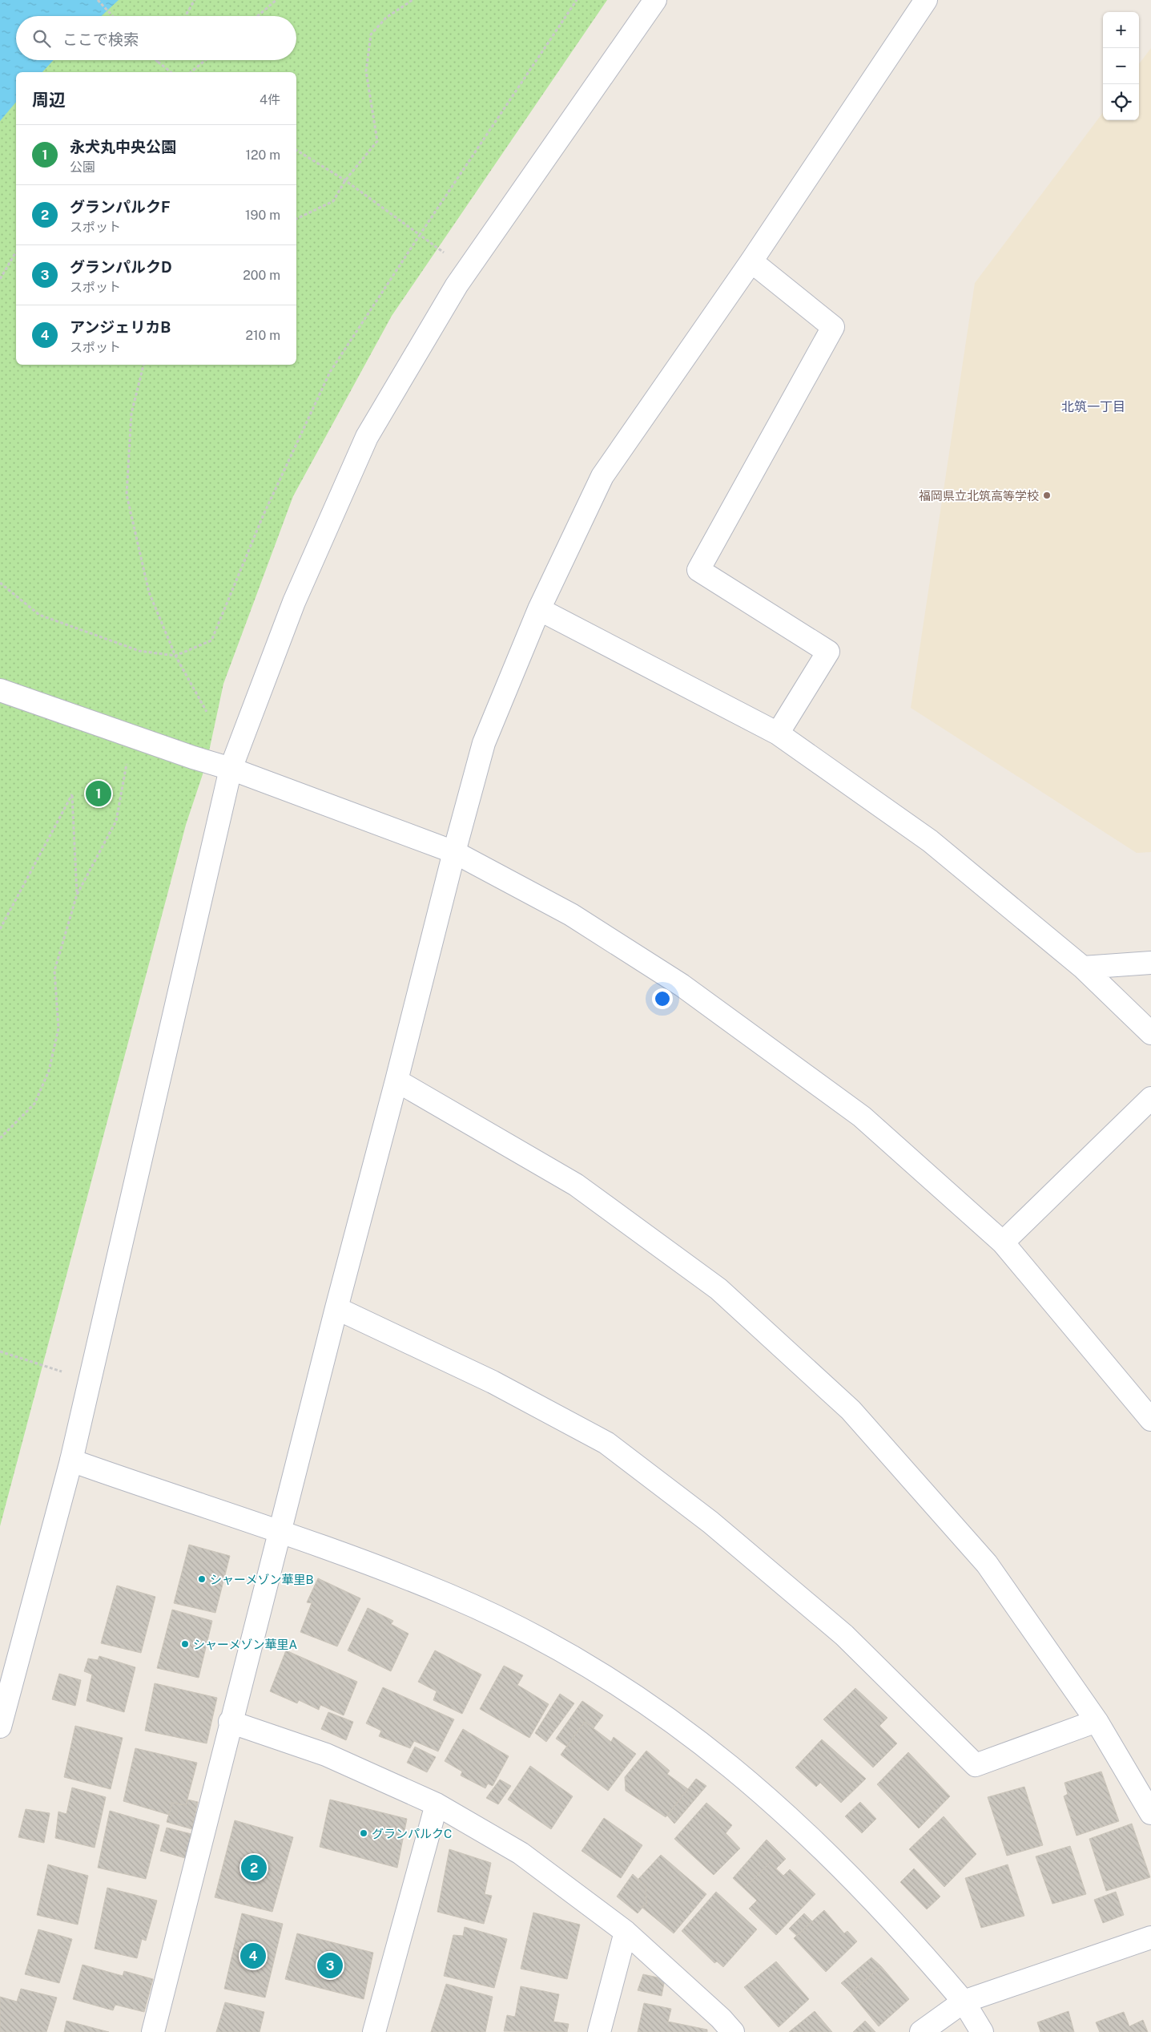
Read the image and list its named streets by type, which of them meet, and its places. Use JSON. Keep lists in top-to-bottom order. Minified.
{"districts":["北筑一丁目"],"places":["福岡県立北筑高等学校","シャーメゾン華里B","シャーメゾン華里A","グランパルクC"],"page":{"map_buttons":["+","−"],"search":"ここで検索","heading":["周辺","4件"],"list":[{"mark":"1","name":"永犬丸中央公園","note":"公園","value":"120 m"},{"mark":"2","name":"グランパルクF","note":"スポット","value":"190 m"},{"mark":"3","name":"グランパルクD","note":"スポット","value":"200 m"},{"mark":"4","name":"アンジェリカB","note":"スポット","value":"210 m"}],"pins":["1","2","4","3"]}}
